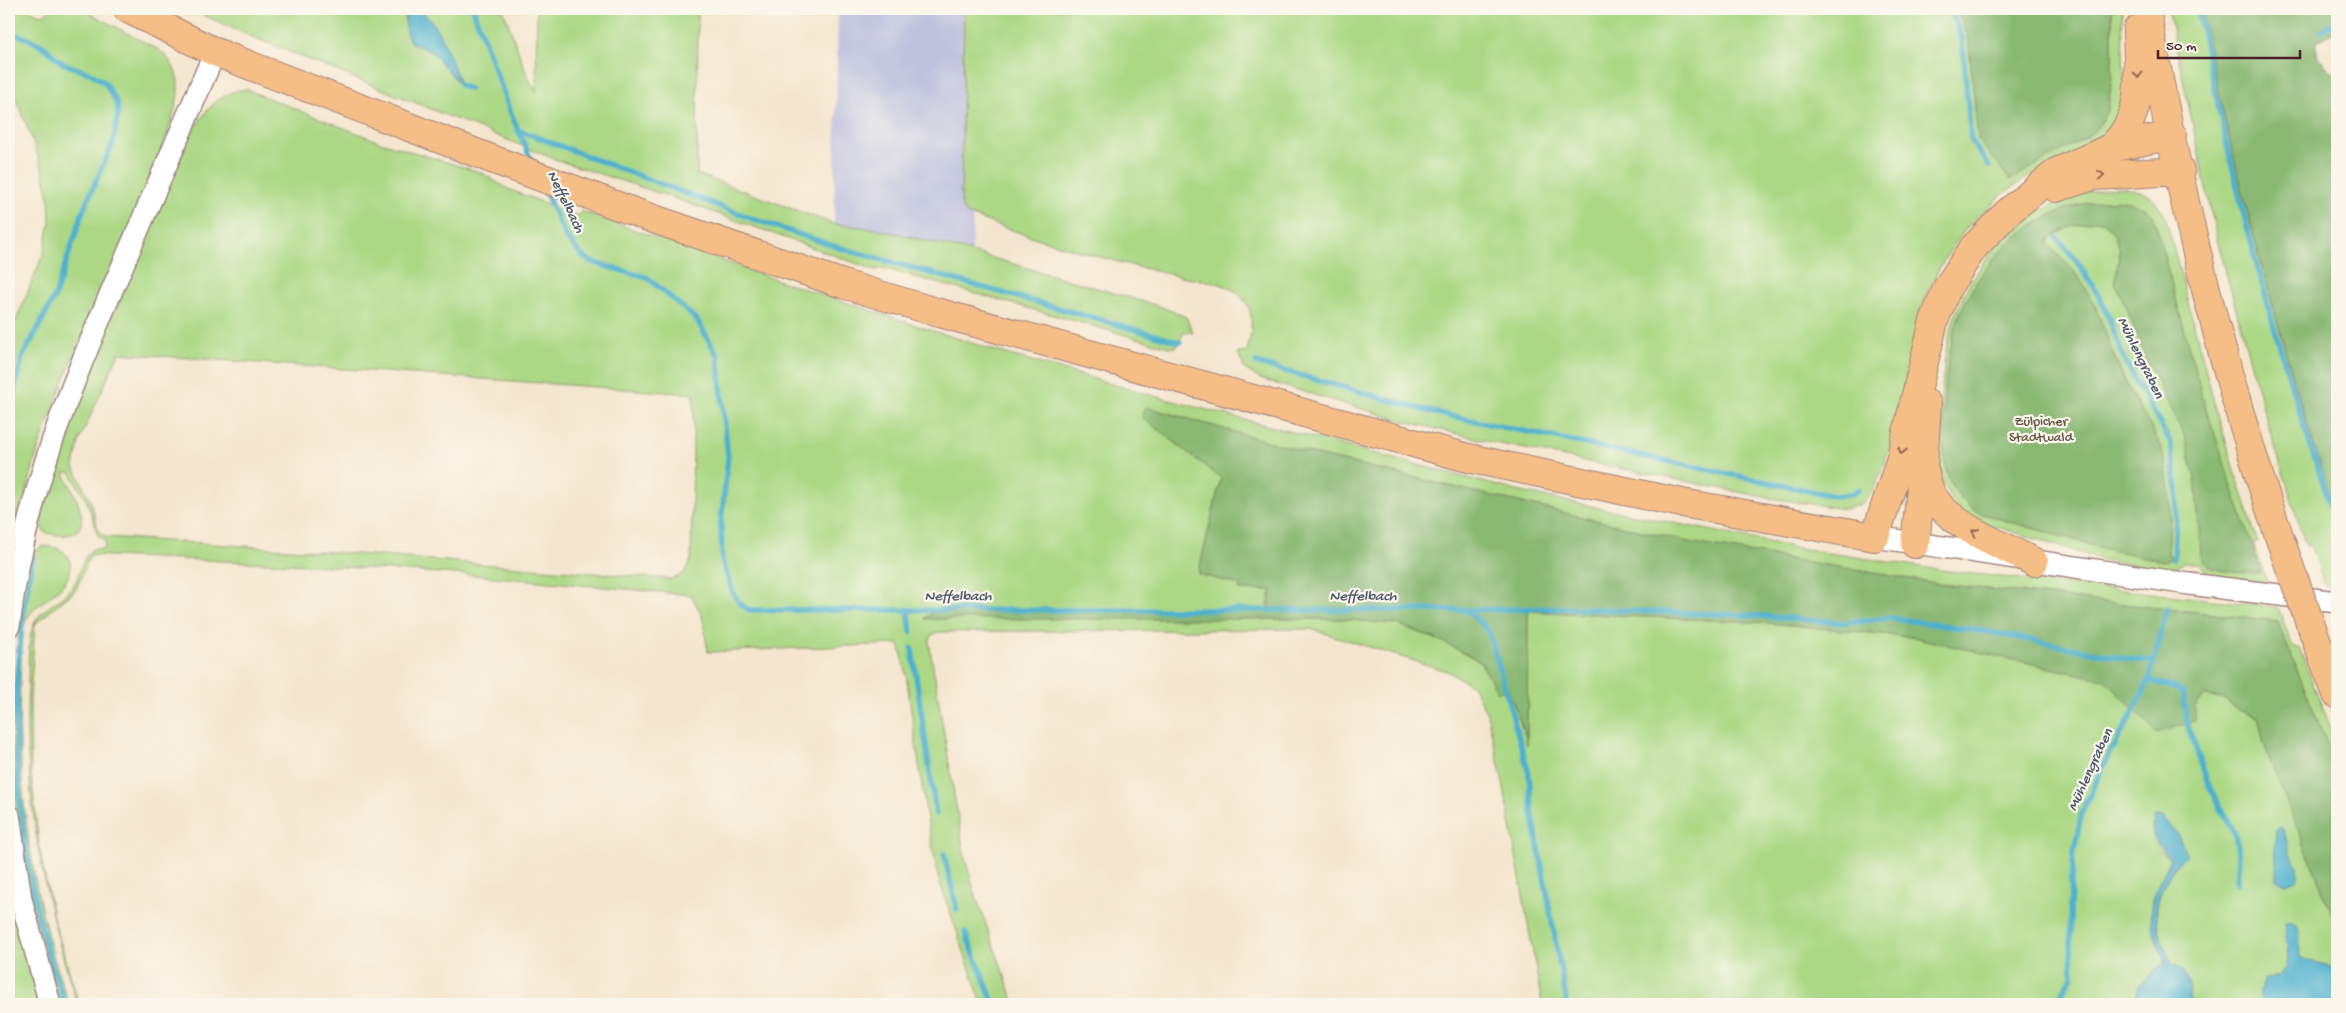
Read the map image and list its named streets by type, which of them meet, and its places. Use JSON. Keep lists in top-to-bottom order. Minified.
{"water":["Neffelbach","Mühlengraben"],"parks":["Zülpicher Stadtwald"],"scale_bar":"50 m"}
